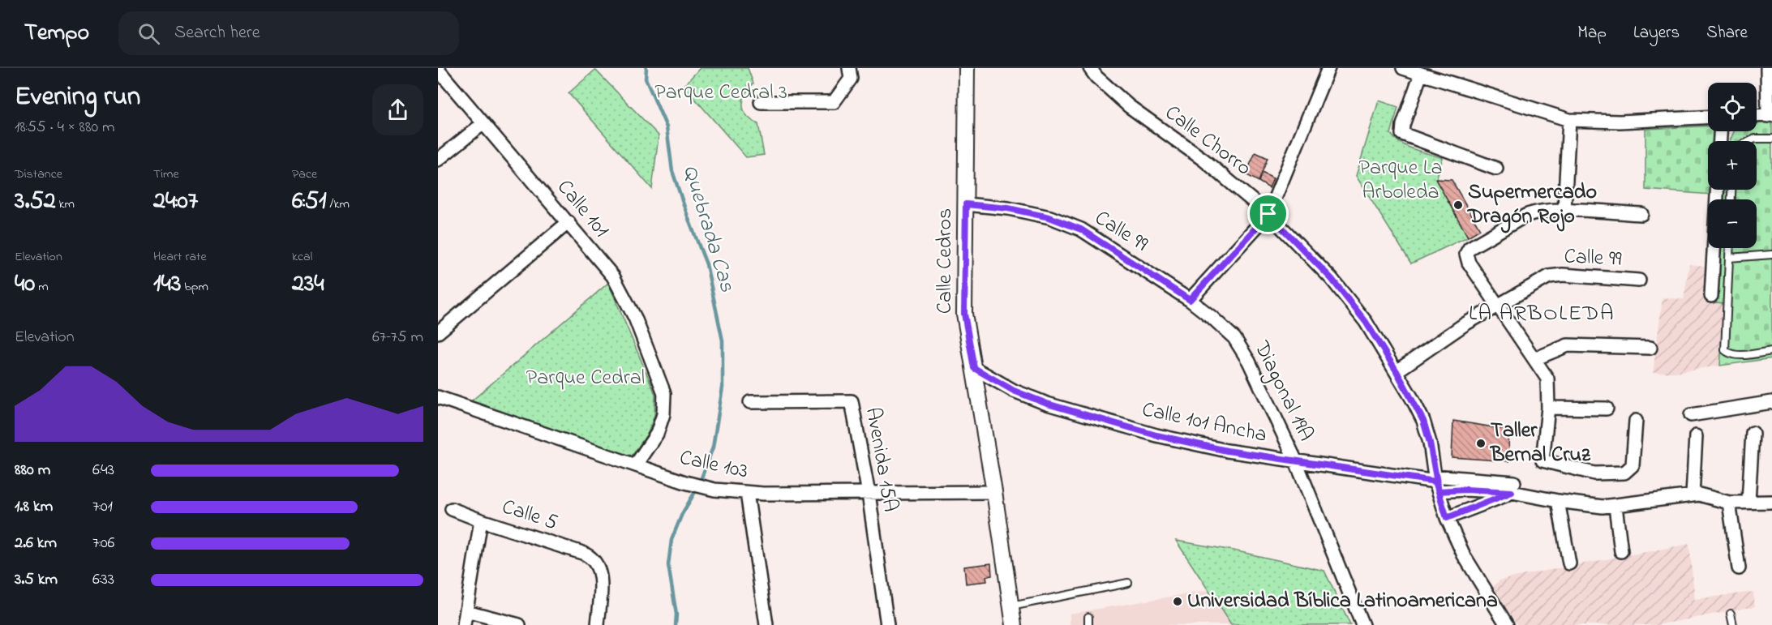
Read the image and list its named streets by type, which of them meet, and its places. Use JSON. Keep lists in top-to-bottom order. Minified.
{"streets":{"street":["Calle Chorro","Calle 101","Calle 99","Calle Cedros","Diagonal 19A","Calle 101 Ancha","Avenida 15A","Calle 103","Calle 5"]},"crossings":[["Calle Chorro","Calle 99"],["Calle Chorro","Calle 101 Ancha"],["Calle 101","Calle 103"],["Calle 99","Calle Cedros"],["Calle 99","Diagonal 19A"],["Calle Cedros","Calle 101 Ancha"],["Calle Cedros","Calle 103"],["Diagonal 19A","Calle 101 Ancha"],["Avenida 15A","Calle 103"]],"districts":["LA ARBOLEDA"],"water":["Quebrada Cas"],"parks":["Parque Cedral 3","Parque La Arboleda","Parque Cedral"],"places":["Supermercado Dragón Rojo","Taller Bernal Cruz","Universidad Bíblica Latinoamericana"],"page":{"header":"Tempo","search":"Search here","nav":["Map","Layers","Share"],"heading":["Evening run","18:55 · 4 × 880 m"],"map_buttons":["+","−"],"stats":[["Distance","3.52 km"],["Time","24:07"],["Pace","6:51 /km"],["Elevation","40 m"],["Heart rate","143 bpm"],["kcal","234"]],"chart":["Elevation","67–75 m"],"list":[{"name":"880 m","note":"6:43"},{"name":"1.8 km","note":"7:01"},{"name":"2.6 km","note":"7:06"},{"name":"3.5 km","note":"6:33"}]}}
